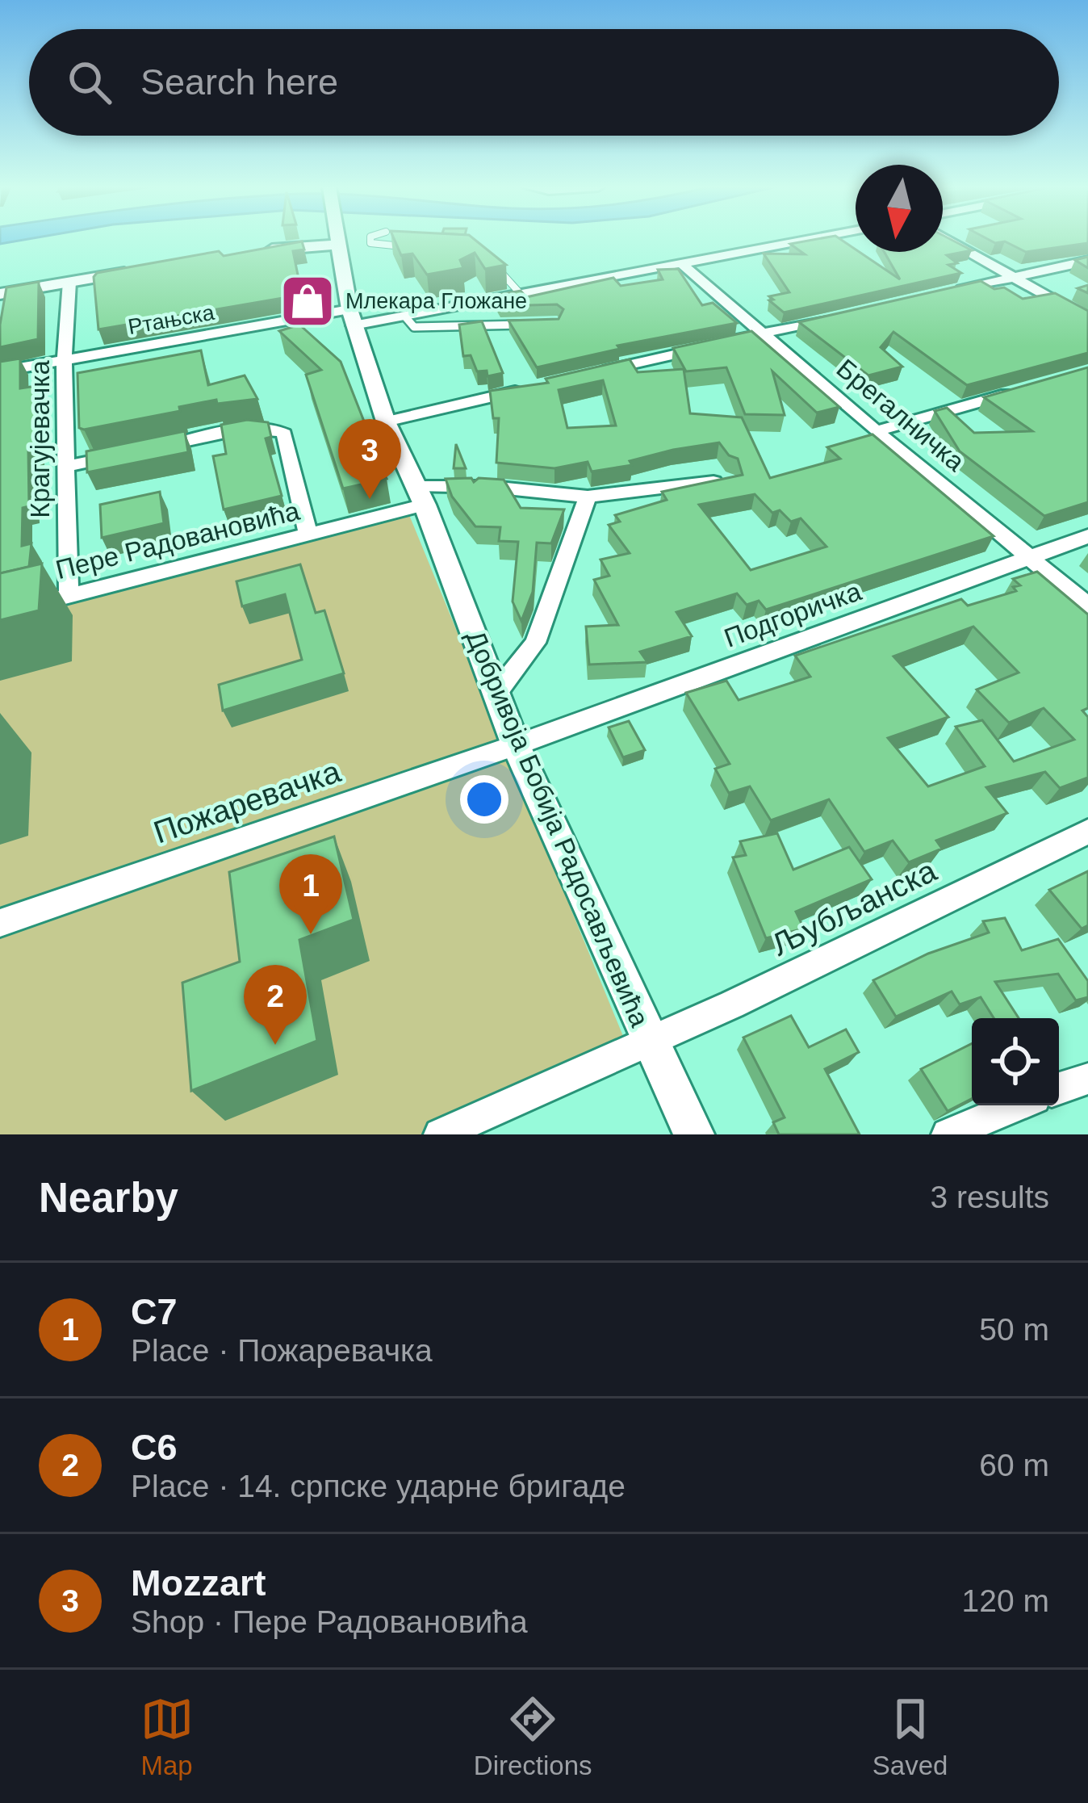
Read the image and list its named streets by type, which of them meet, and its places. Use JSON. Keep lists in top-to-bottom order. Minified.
{"streets":{"street":["Ртањска","Брегалничка","Крагујевачка","Пере Радовановића","Подгоричка","Пожаревачка","Добривоја Бобија Радосављевића","Љубљанска"]},"crossings":[["Ртањска","Брегалничка"],["Ртањска","Крагујевачка"],["Ртањска","Добривоја Бобија Радосављевића"],["Брегалничка","Подгоричка"],["Крагујевачка","Пере Радовановића"],["Пере Радовановића","Добривоја Бобија Радосављевића"],["Подгоричка","Пожаревачка"],["Подгоричка","Добривоја Бобија Радосављевића"],["Пожаревачка","Добривоја Бобија Радосављевића"],["Добривоја Бобија Радосављевића","Љубљанска"]],"places":{"shop":["Млекара Гложане"]},"north":"bottom","page":{"search":"Search here","pins":["3","1","2"],"heading":["Nearby","3 results"],"list":[{"mark":"1","name":"C7","note":"Place · Пожаревачка","value":"50 m"},{"mark":"2","name":"C6","note":"Place · 14. српске ударне бригаде","value":"60 m"},{"mark":"3","name":"Mozzart","note":"Shop · Пере Радовановића","value":"120 m"}],"nav":["Map","Directions","Saved"]}}
